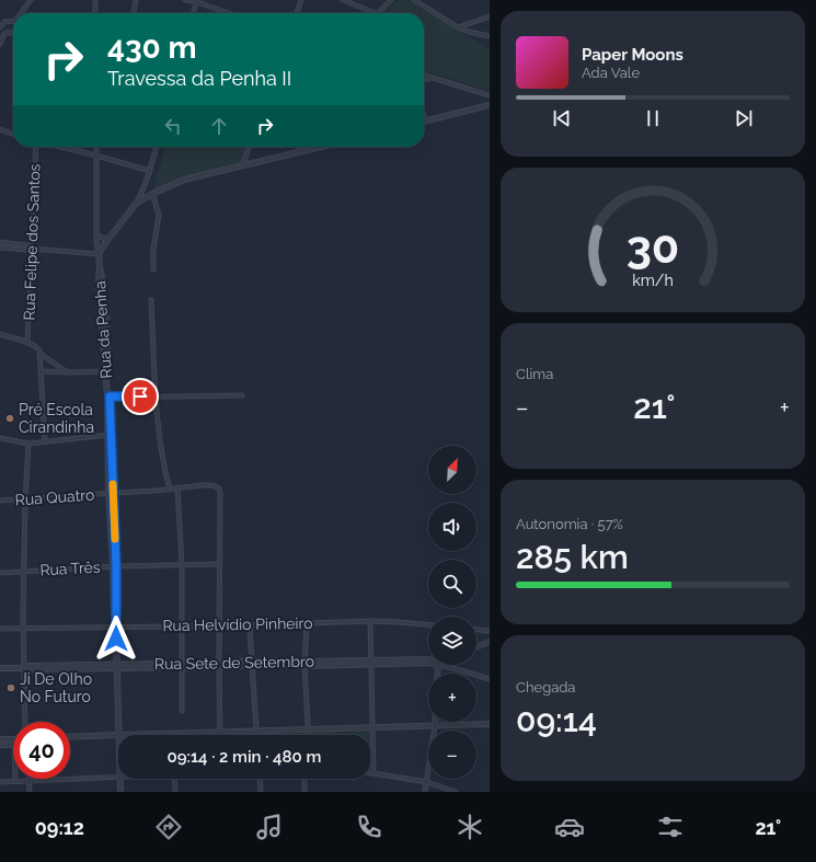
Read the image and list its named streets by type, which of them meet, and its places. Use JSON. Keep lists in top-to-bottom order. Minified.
{"streets":{"street":["Rua Felipe dos Santos","Rua da Penha","Rua Quatro","Rua Três","Rua Helvídio Pinheiro","Rua Sete de Setembro"]},"crossings":[["Rua da Penha","Rua Quatro"],["Rua da Penha","Rua Três"],["Rua da Penha","Rua Helvídio Pinheiro"],["Rua da Penha","Rua Sete de Setembro"],["Rua Quatro","Rua Três"]],"places":["Pré Escola Cirandinha","Ji De Olho No Futuro"],"north":"top right","page":{"turn":["430 m","Travessa da Penha II"],"song":["Paper Moons","Ada Vale"],"tile":["Clima",["Autonomia · 57%","285 km"],["Chegada","09:14"]],"heat":["−","21°","+"],"map_buttons":["+","−"],"limit":"40","trip":"09:14 · 2 min · 480 m","tabs":["09:12","21°"],"gauge":["30","km/h"]}}
